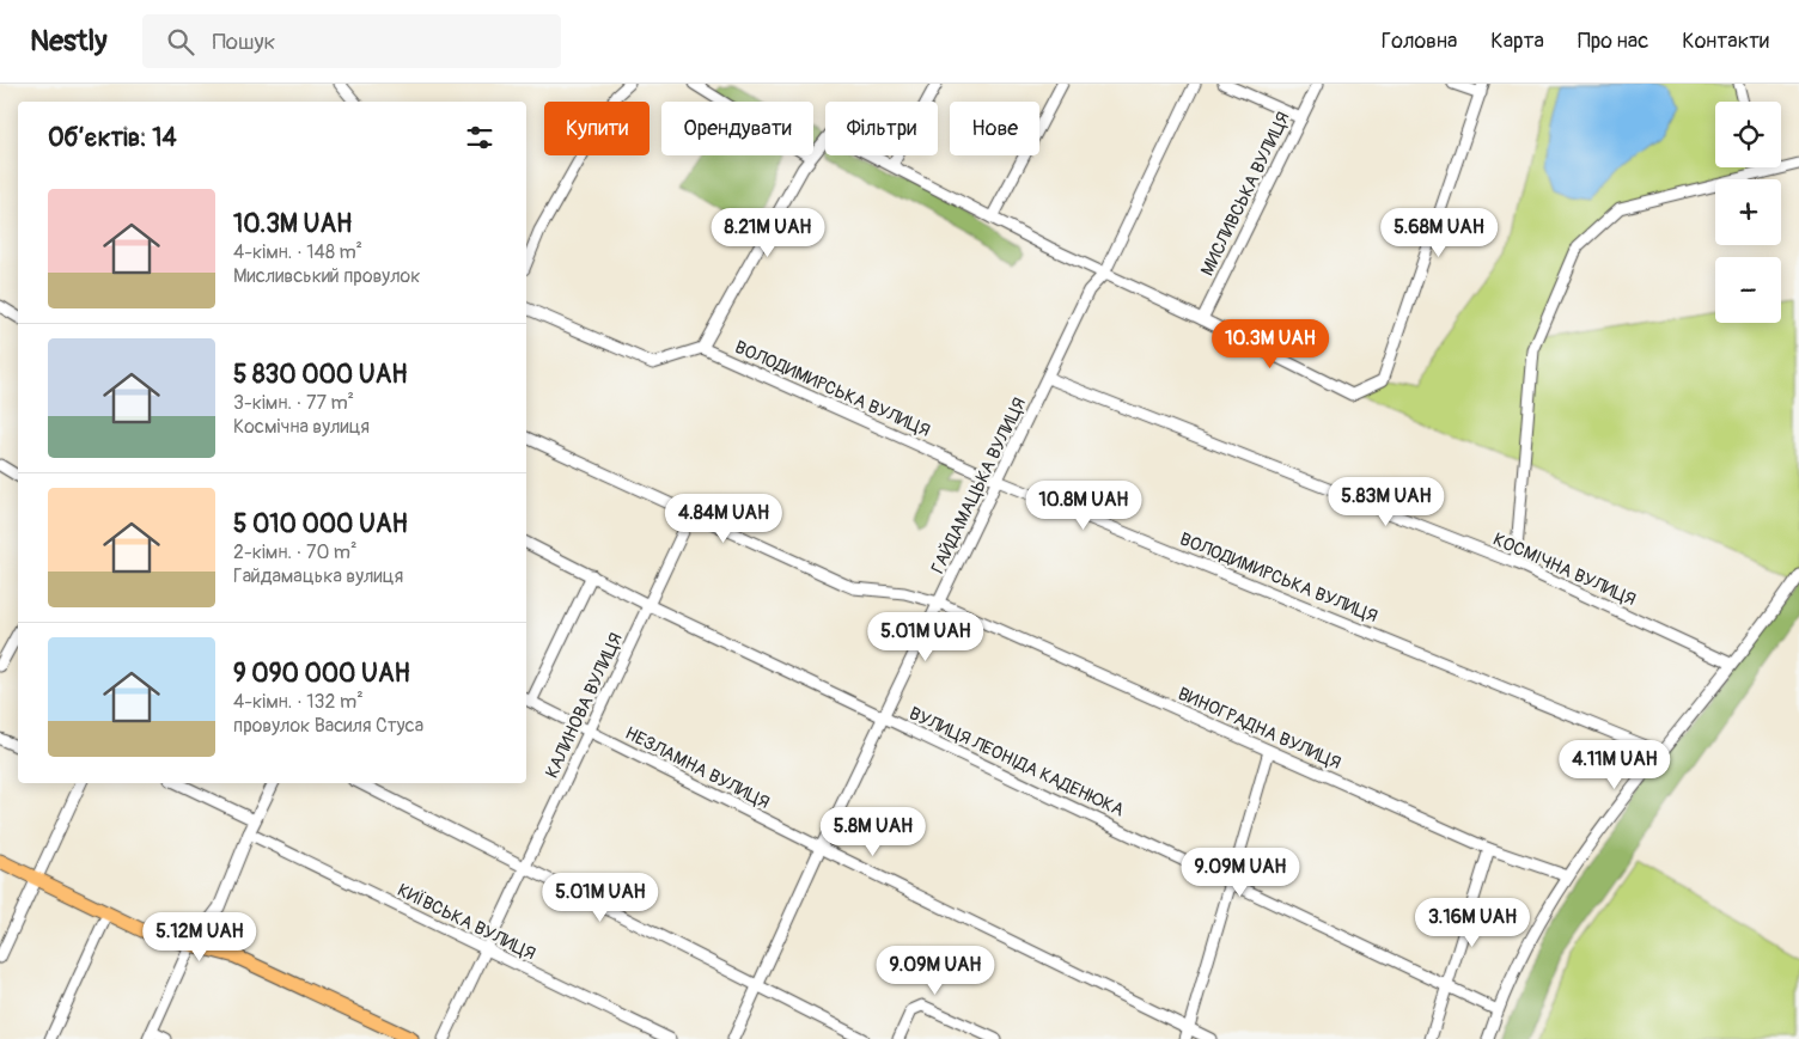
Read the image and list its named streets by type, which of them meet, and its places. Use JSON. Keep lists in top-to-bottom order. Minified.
{"streets":{"street":["МИСЛИВСЬКА ВУЛИЦЯ","ВОЛОДИМИРСЬКА ВУЛИЦЯ","ГАЙДАМАЦЬКА ВУЛИЦЯ","КОСМІЧНА ВУЛИЦЯ","КАЛИНОВА ВУЛИЦЯ","ВИНОГРАДНА ВУЛИЦЯ","ВУЛИЦЯ ЛЕОНІДА КАДЕНЮКА","НЕЗЛАМНА ВУЛИЦЯ","КИЇВСЬКА ВУЛИЦЯ"]},"crossings":[["ВОЛОДИМИРСЬКА ВУЛИЦЯ","ГАЙДАМАЦЬКА ВУЛИЦЯ"],["ГАЙДАМАЦЬКА ВУЛИЦЯ","КОСМІЧНА ВУЛИЦЯ"],["ГАЙДАМАЦЬКА ВУЛИЦЯ","ВИНОГРАДНА ВУЛИЦЯ"],["ГАЙДАМАЦЬКА ВУЛИЦЯ","ВУЛИЦЯ ЛЕОНІДА КАДЕНЮКА"],["ГАЙДАМАЦЬКА ВУЛИЦЯ","НЕЗЛАМНА ВУЛИЦЯ"],["КАЛИНОВА ВУЛИЦЯ","ВИНОГРАДНА ВУЛИЦЯ"],["КАЛИНОВА ВУЛИЦЯ","ВУЛИЦЯ ЛЕОНІДА КАДЕНЮКА"],["КАЛИНОВА ВУЛИЦЯ","НЕЗЛАМНА ВУЛИЦЯ"],["КАЛИНОВА ВУЛИЦЯ","КИЇВСЬКА ВУЛИЦЯ"]],"page":{"header":"Nestly","search":"Пошук","nav":["Головна","Карта","Про нас","Контакти"],"map_buttons":["+","−"],"chip":["Купити","Орендувати","Фільтри","Нове"],"heading":"Об’єктів: 14","list":[{"name":"10.3M UAH","note":"4-кімн. · 148 m² · Мисливський провулок"},{"name":"5 830 000 UAH","note":"3-кімн. · 77 m² · Космічна вулиця"},{"name":"5 010 000 UAH","note":"2-кімн. · 70 m² · Гайдамацька вулиця"},{"name":"9 090 000 UAH","note":"4-кімн. · 132 m² · провулок Василя Стуса"}],"price":["8.21M UAH","5.68M UAH","10.3M UAH","5.83M UAH","10.8M UAH","4.84M UAH","5.01M UAH","4.11M UAH","5.8M UAH","9.09M UAH","5.01M UAH","3.16M UAH","5.12M UAH","9.09M UAH"]}}
